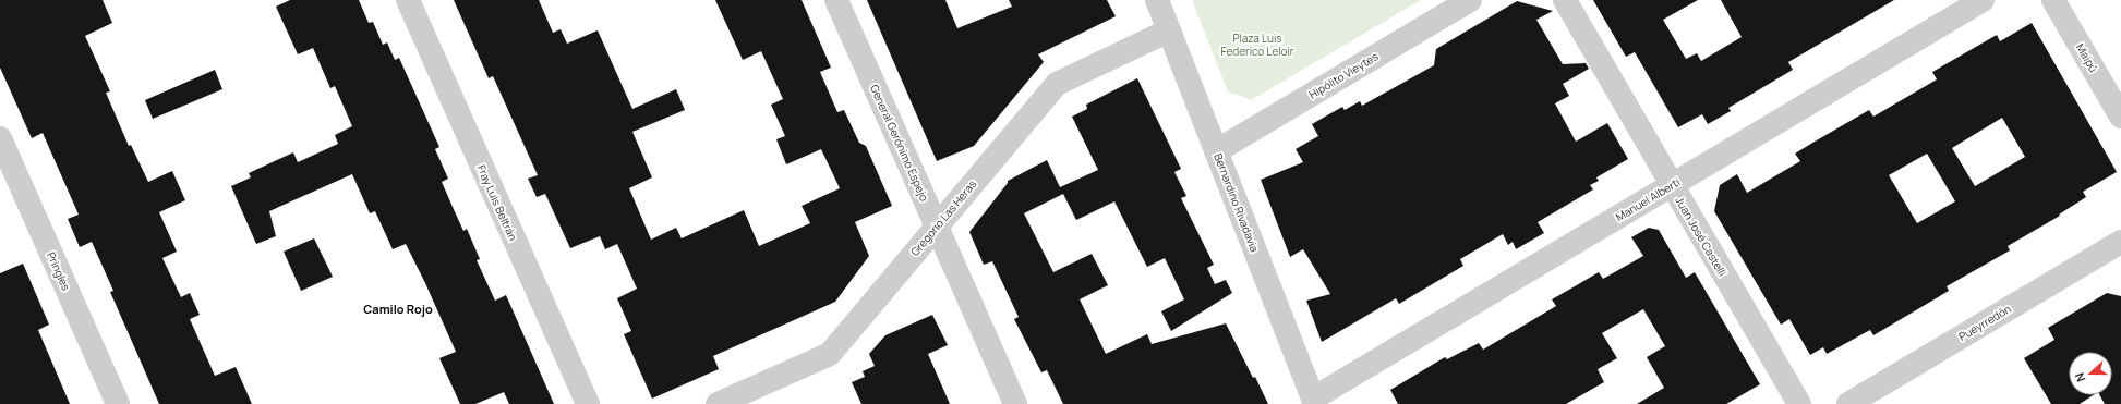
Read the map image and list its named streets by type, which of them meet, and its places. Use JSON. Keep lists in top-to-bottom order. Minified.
{"streets":{"street":["Maipú","Hipólito Vieytes","General Gerónimo Espejo","Manuel Alberti","Fray Luis Beltrán","Bernardino Rivadavia","Gregorio Las Heras","Juan José Castelli","Pringles","Pueyrredón"]},"crossings":[["Hipólito Vieytes","Bernardino Rivadavia"],["General Gerónimo Espejo","Gregorio Las Heras"],["Manuel Alberti","Bernardino Rivadavia"],["Manuel Alberti","Juan José Castelli"],["Bernardino Rivadavia","Gregorio Las Heras"]],"districts":["Camilo Rojo"],"parks":["Plaza Luis Federico Leloir"],"north":"left"}
